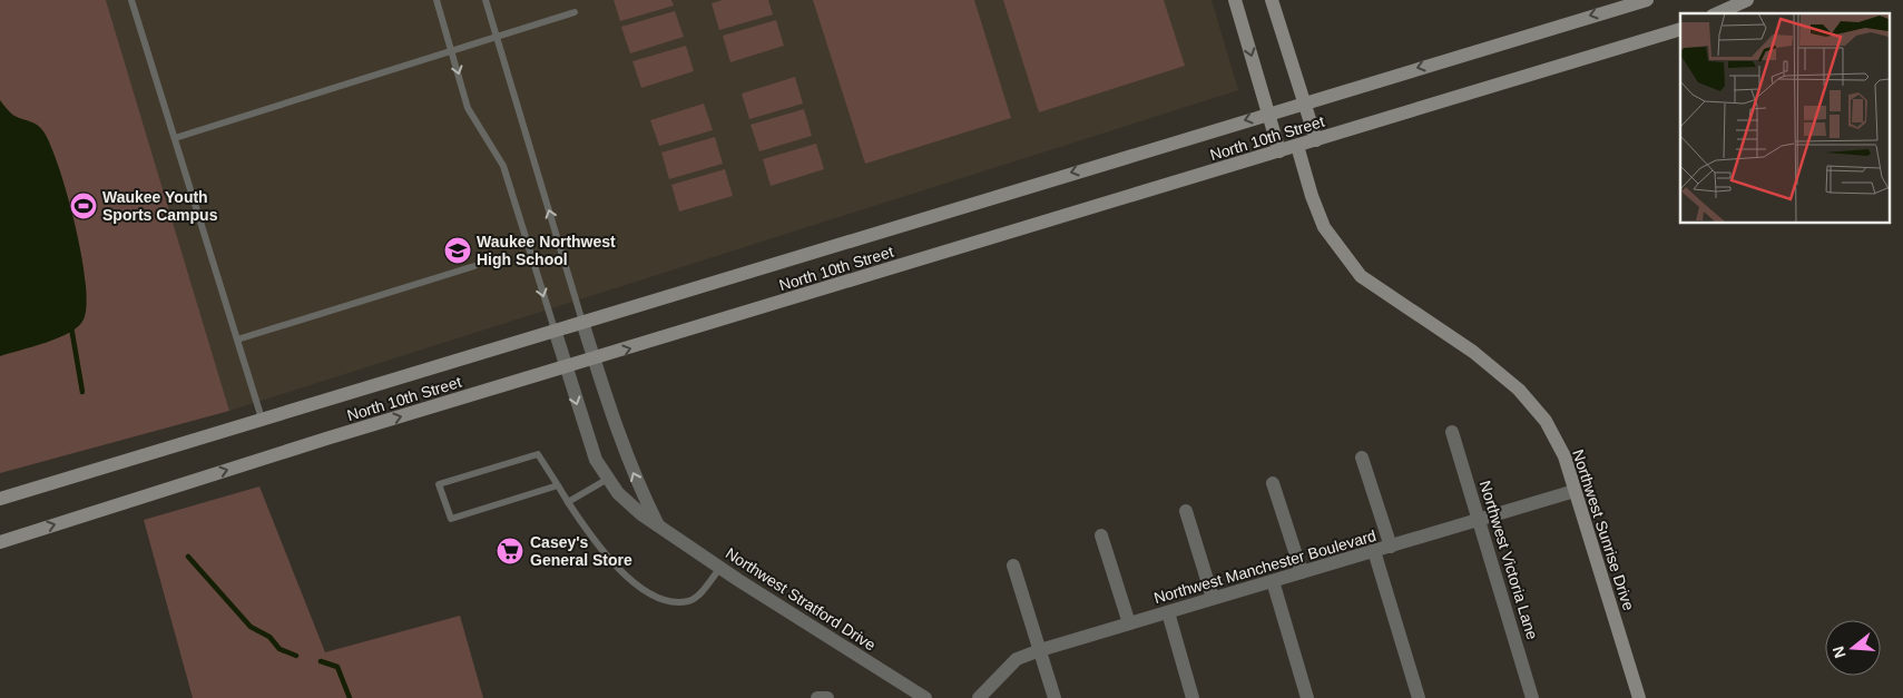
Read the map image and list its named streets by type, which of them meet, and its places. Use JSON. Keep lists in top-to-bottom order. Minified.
{"streets":{"main road":["North 10th Street","Northwest Sunrise Drive"],"street":["Northwest Victoria Lane","Northwest Manchester Boulevard","Northwest Stratford Drive"]},"crossings":[["North 10th Street","Northwest Sunrise Drive"],["North 10th Street","Northwest Stratford Drive"],["Northwest Sunrise Drive","Northwest Manchester Boulevard"],["Northwest Victoria Lane","Northwest Manchester Boulevard"]],"places":{"sports":["Waukee Youth Sports Campus"],"school or university":["Waukee Northwest High School"],"supermarket":["Casey's General Store"]},"north":"left"}
